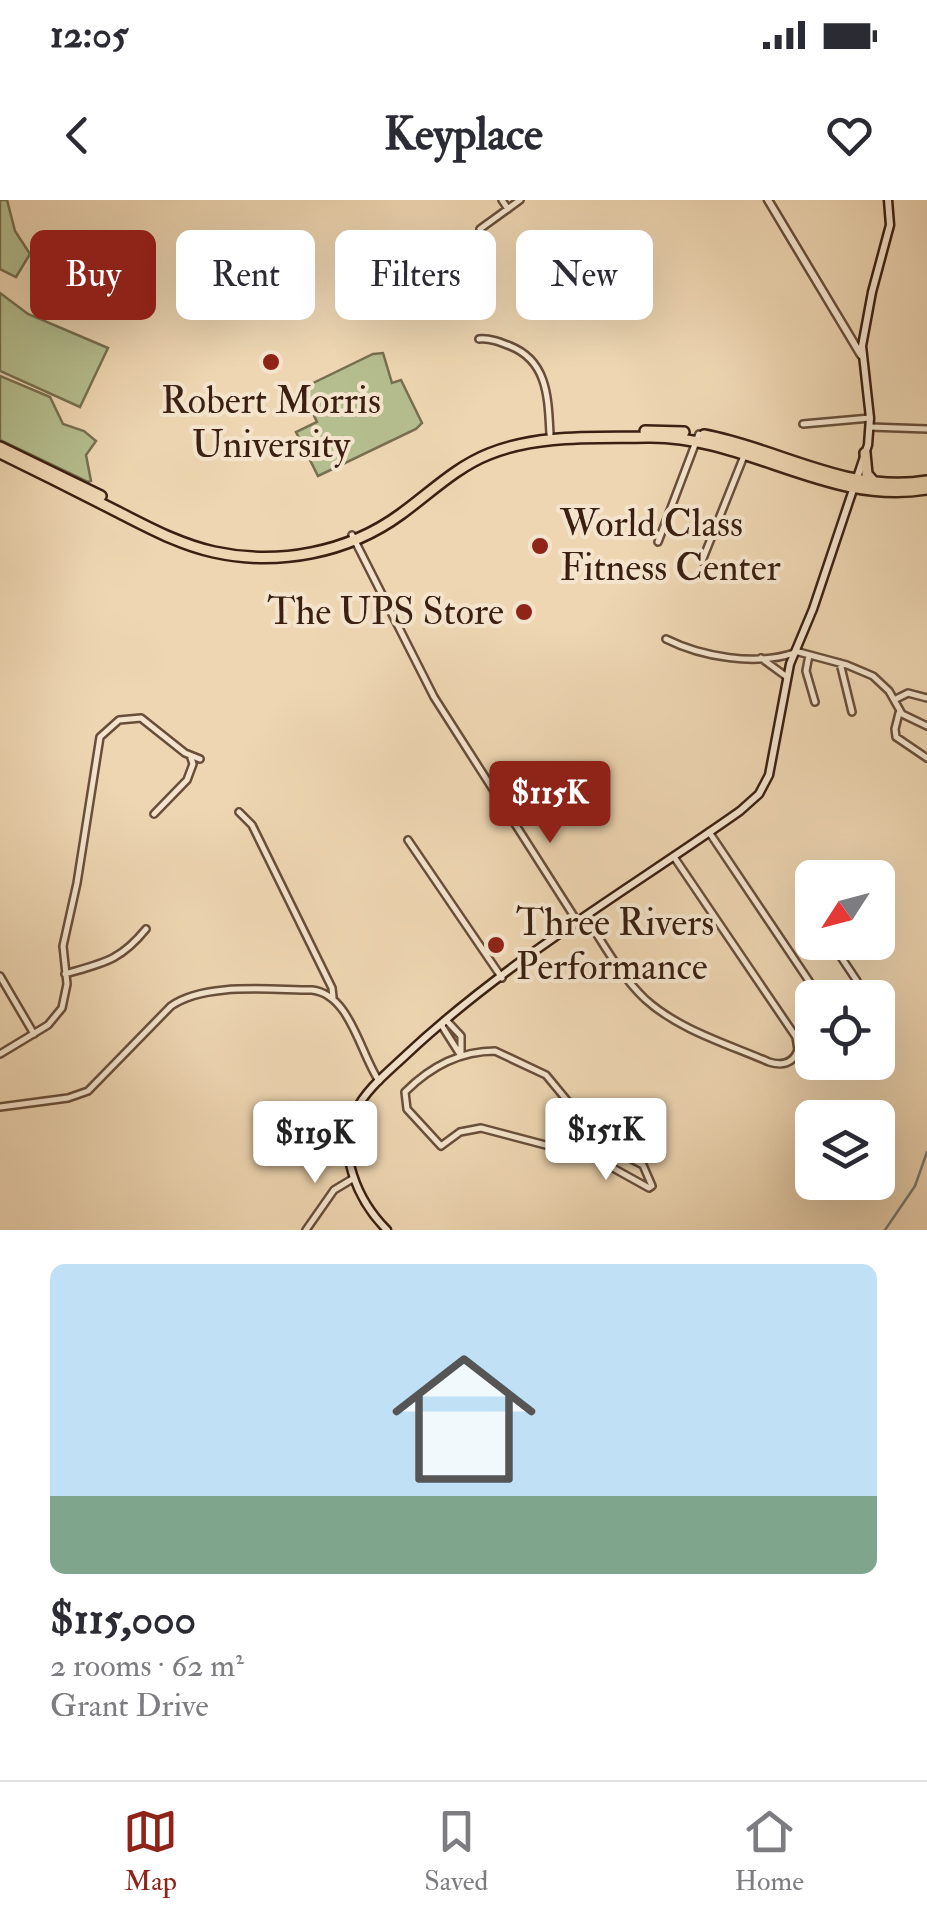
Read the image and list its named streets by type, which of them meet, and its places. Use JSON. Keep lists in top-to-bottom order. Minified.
{"places":["Robert Morris University","World Class Fitness Center","The UPS Store","Three Rivers Performance"],"north":"bottom left","page":{"status":"12:05","header":"Keyplace","chip":["Buy","Rent","Filters","New"],"price":["$115K","$151K","$119K"],"list":[{"name":"$115,000","note":"2 rooms · 62 m² · Grant Drive"}],"tabs":["Map","Saved","Home"]}}
